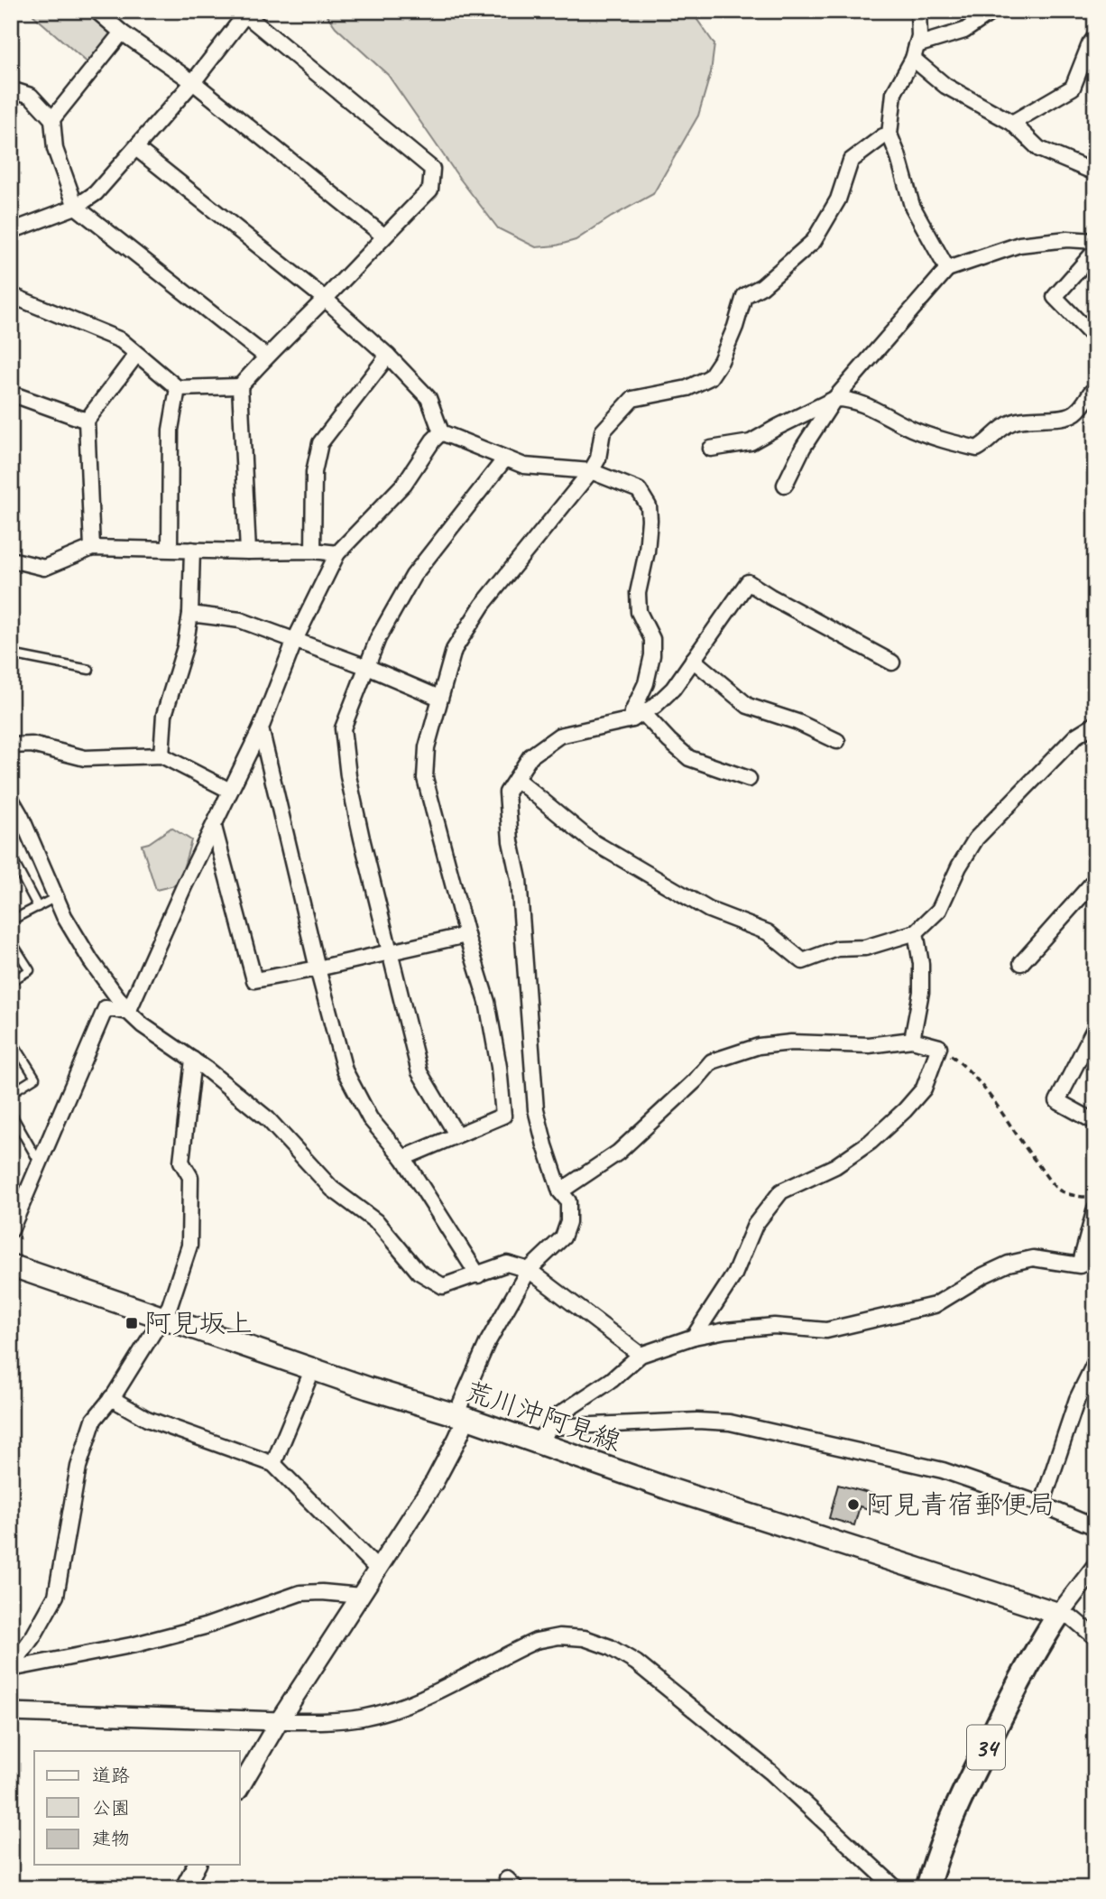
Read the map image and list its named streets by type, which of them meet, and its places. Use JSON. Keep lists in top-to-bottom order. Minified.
{"streets":{"main road":["荒川沖阿見線","34"]},"crossings":[["荒川沖阿見線","34"]],"places":{"transit":["阿見坂上"],"other":["阿見青宿郵便局"]},"legend":["道路","公園","建物"]}
